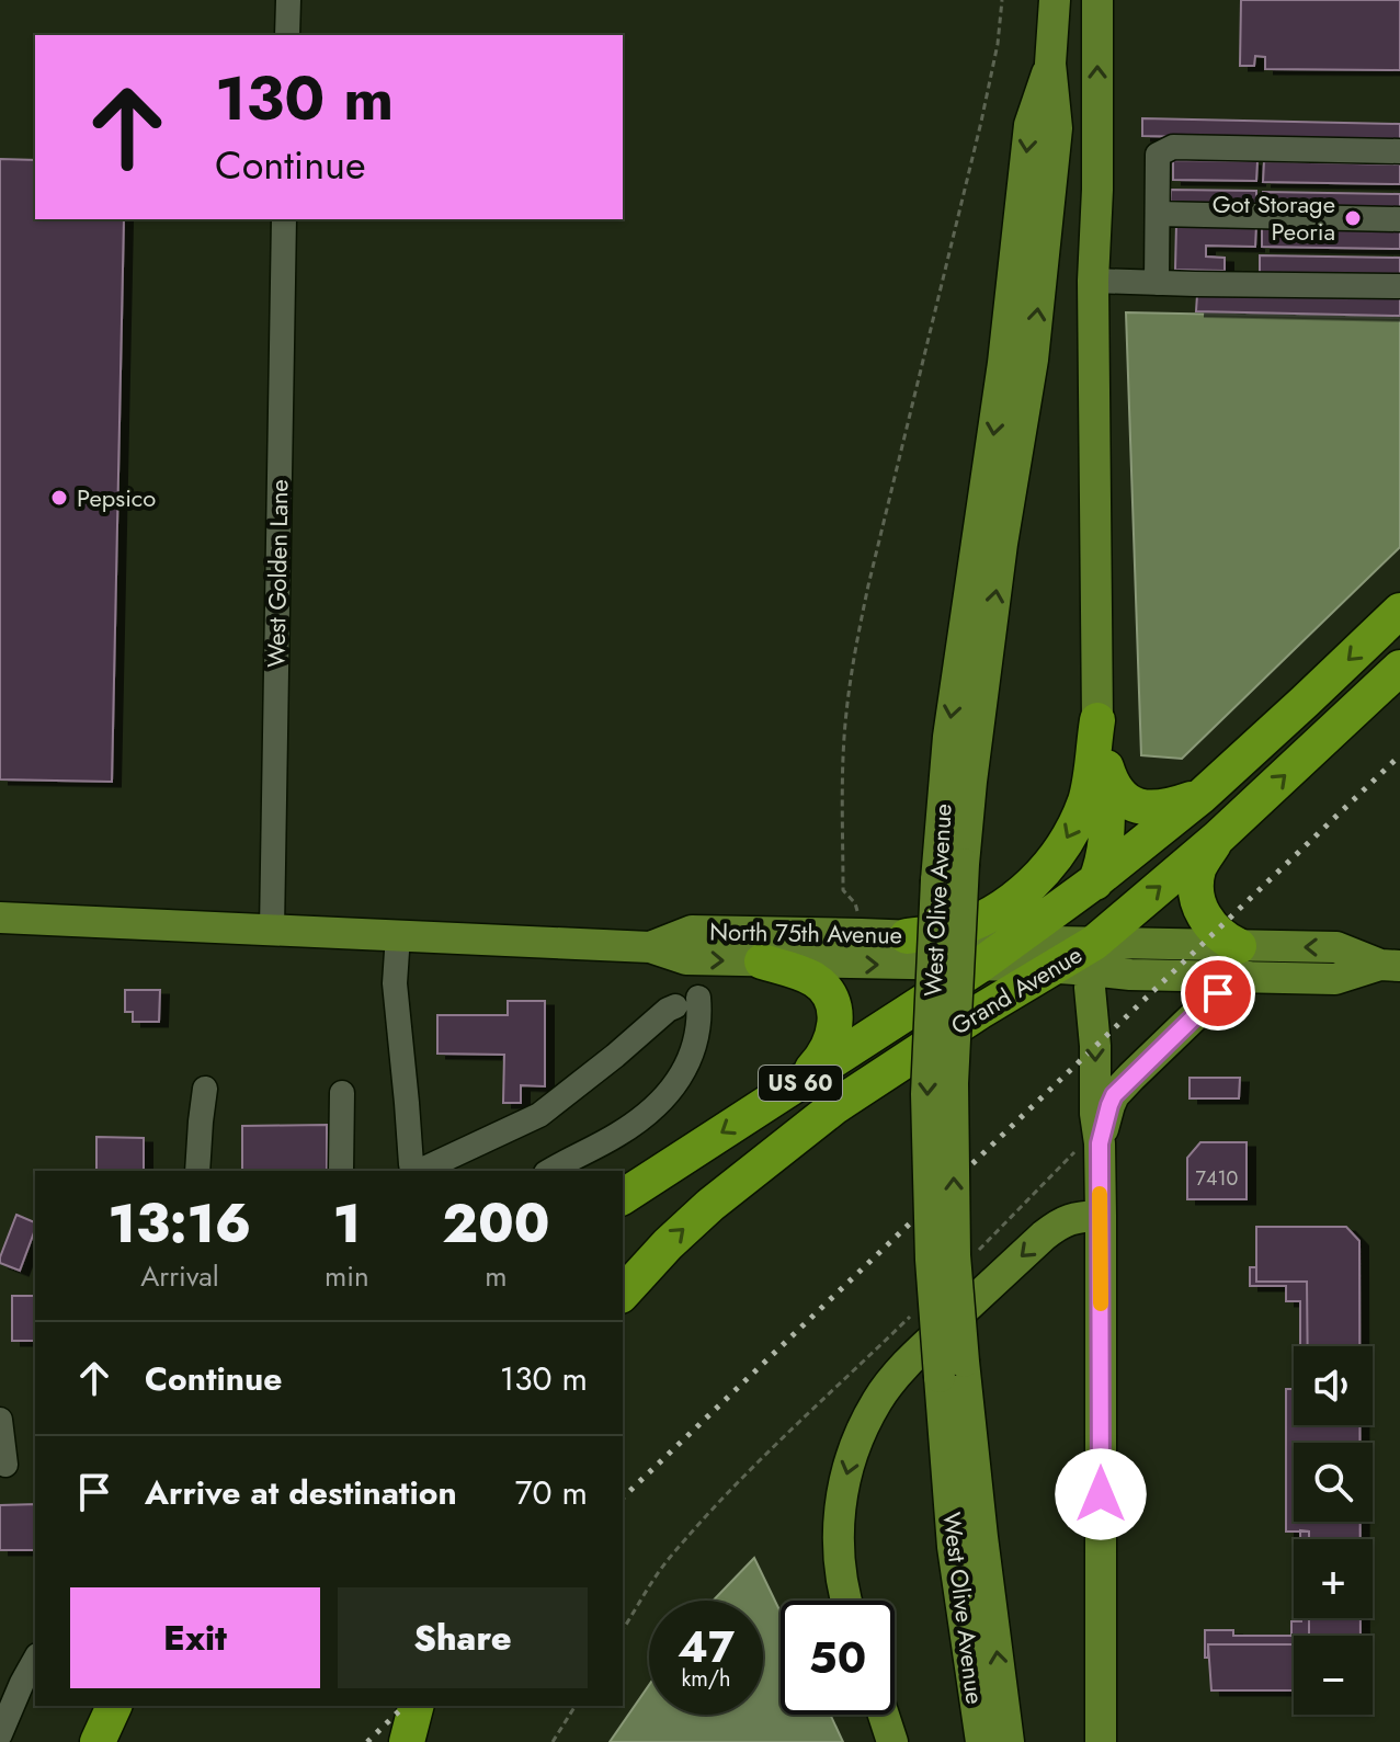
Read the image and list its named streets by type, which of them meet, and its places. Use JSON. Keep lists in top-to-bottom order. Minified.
{"streets":{"highway":["Grand Avenue","US 60"],"main road":["West Olive Avenue","North 75th Avenue"],"street":["West Golden Lane"]},"crossings":[["West Golden Lane","North 75th Avenue"],["North 75th Avenue","Grand Avenue"]],"places":["Got Storage Peoria","Pepsico"],"house_numbers":["7410"],"page":{"turn":["130 m","Continue"],"eta":["13:16","Arrival","1","min","200","m"],"list":[{"name":"Continue","value":"130 m"},{"name":"Arrive at destination","value":"70 m"}],"map_buttons":["+","−"],"buttons":["Exit","Share"],"speed":"47 km/h","limit":"50"}}
